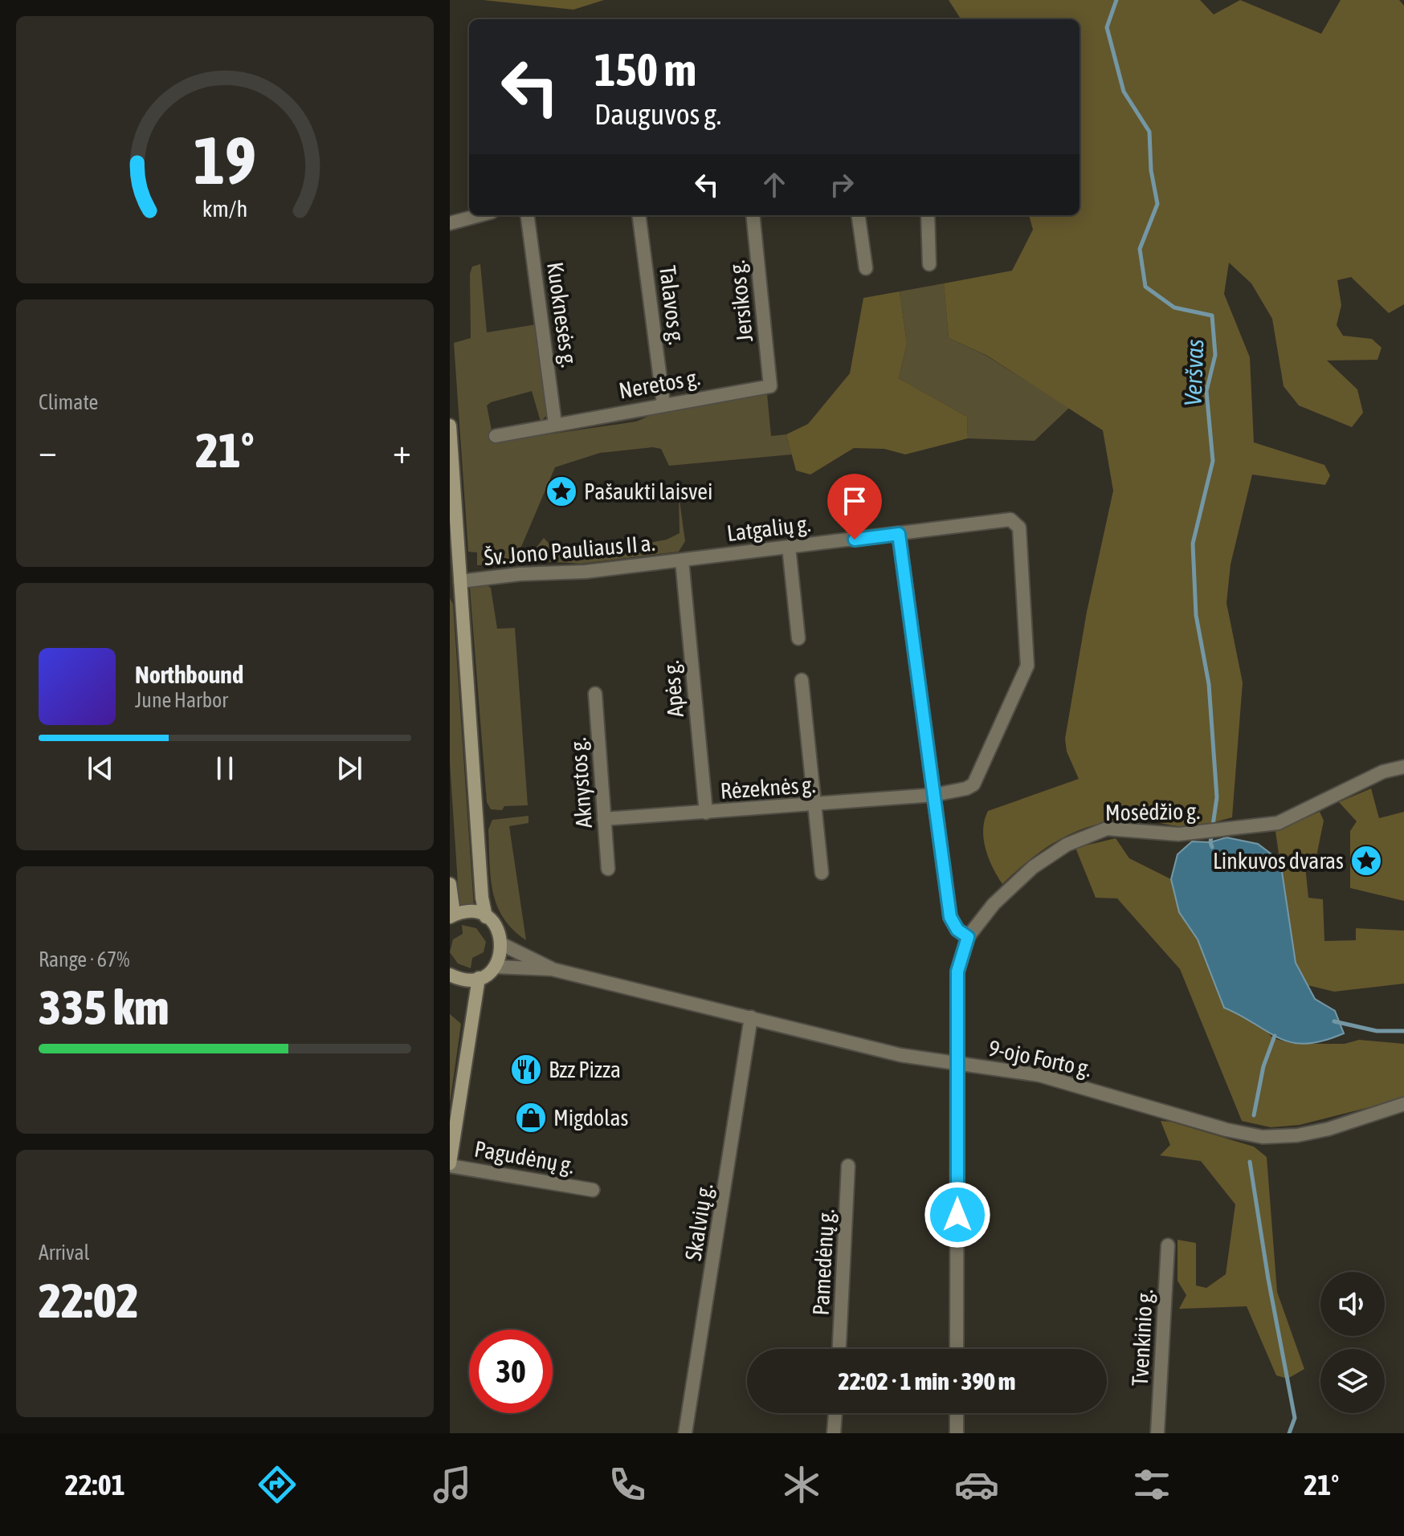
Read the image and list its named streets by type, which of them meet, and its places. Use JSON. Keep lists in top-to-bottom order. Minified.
{"streets":{"street":["Jersikos g.","Talavos g.","Kuoknesės g.","Neretos g.","Latgalių g.","Šv. Jono Pauliaus II a.","Apės g.","Aknystos g.","Rėzeknės g.","Mosėdžio g.","9-ojo Forto g.","Pagudėnų g.","Skalvių g.","Pamedėnų g.","Tvenkinio g."]},"crossings":[["Jersikos g.","Neretos g."],["Talavos g.","Neretos g."],["Kuoknesės g.","Neretos g."],["Latgalių g.","Šv. Jono Pauliaus II a."],["Latgalių g.","Apės g."],["Latgalių g.","Rėzeknės g."],["Šv. Jono Pauliaus II a.","Apės g."],["Apės g.","Rėzeknės g."],["Aknystos g.","Rėzeknės g."],["Mosėdžio g.","9-ojo Forto g."],["9-ojo Forto g.","Skalvių g."]],"water":["Veršvas"],"places":{"place":["Pašaukti laisvei","Linkuvos dvaras"],"restaurant":["Bzz Pizza"],"shop":["Migdolas"]},"page":{"turn":["150 m","Dauguvos g."],"tile":["Climate",["Range · 67%","335 km"],["Arrival","22:02"]],"heat":["−","21°","+"],"song":["Northbound","June Harbor"],"limit":"30","trip":"22:02 · 1 min · 390 m","tabs":["22:01","21°"],"gauge":["19","km/h"]}}
